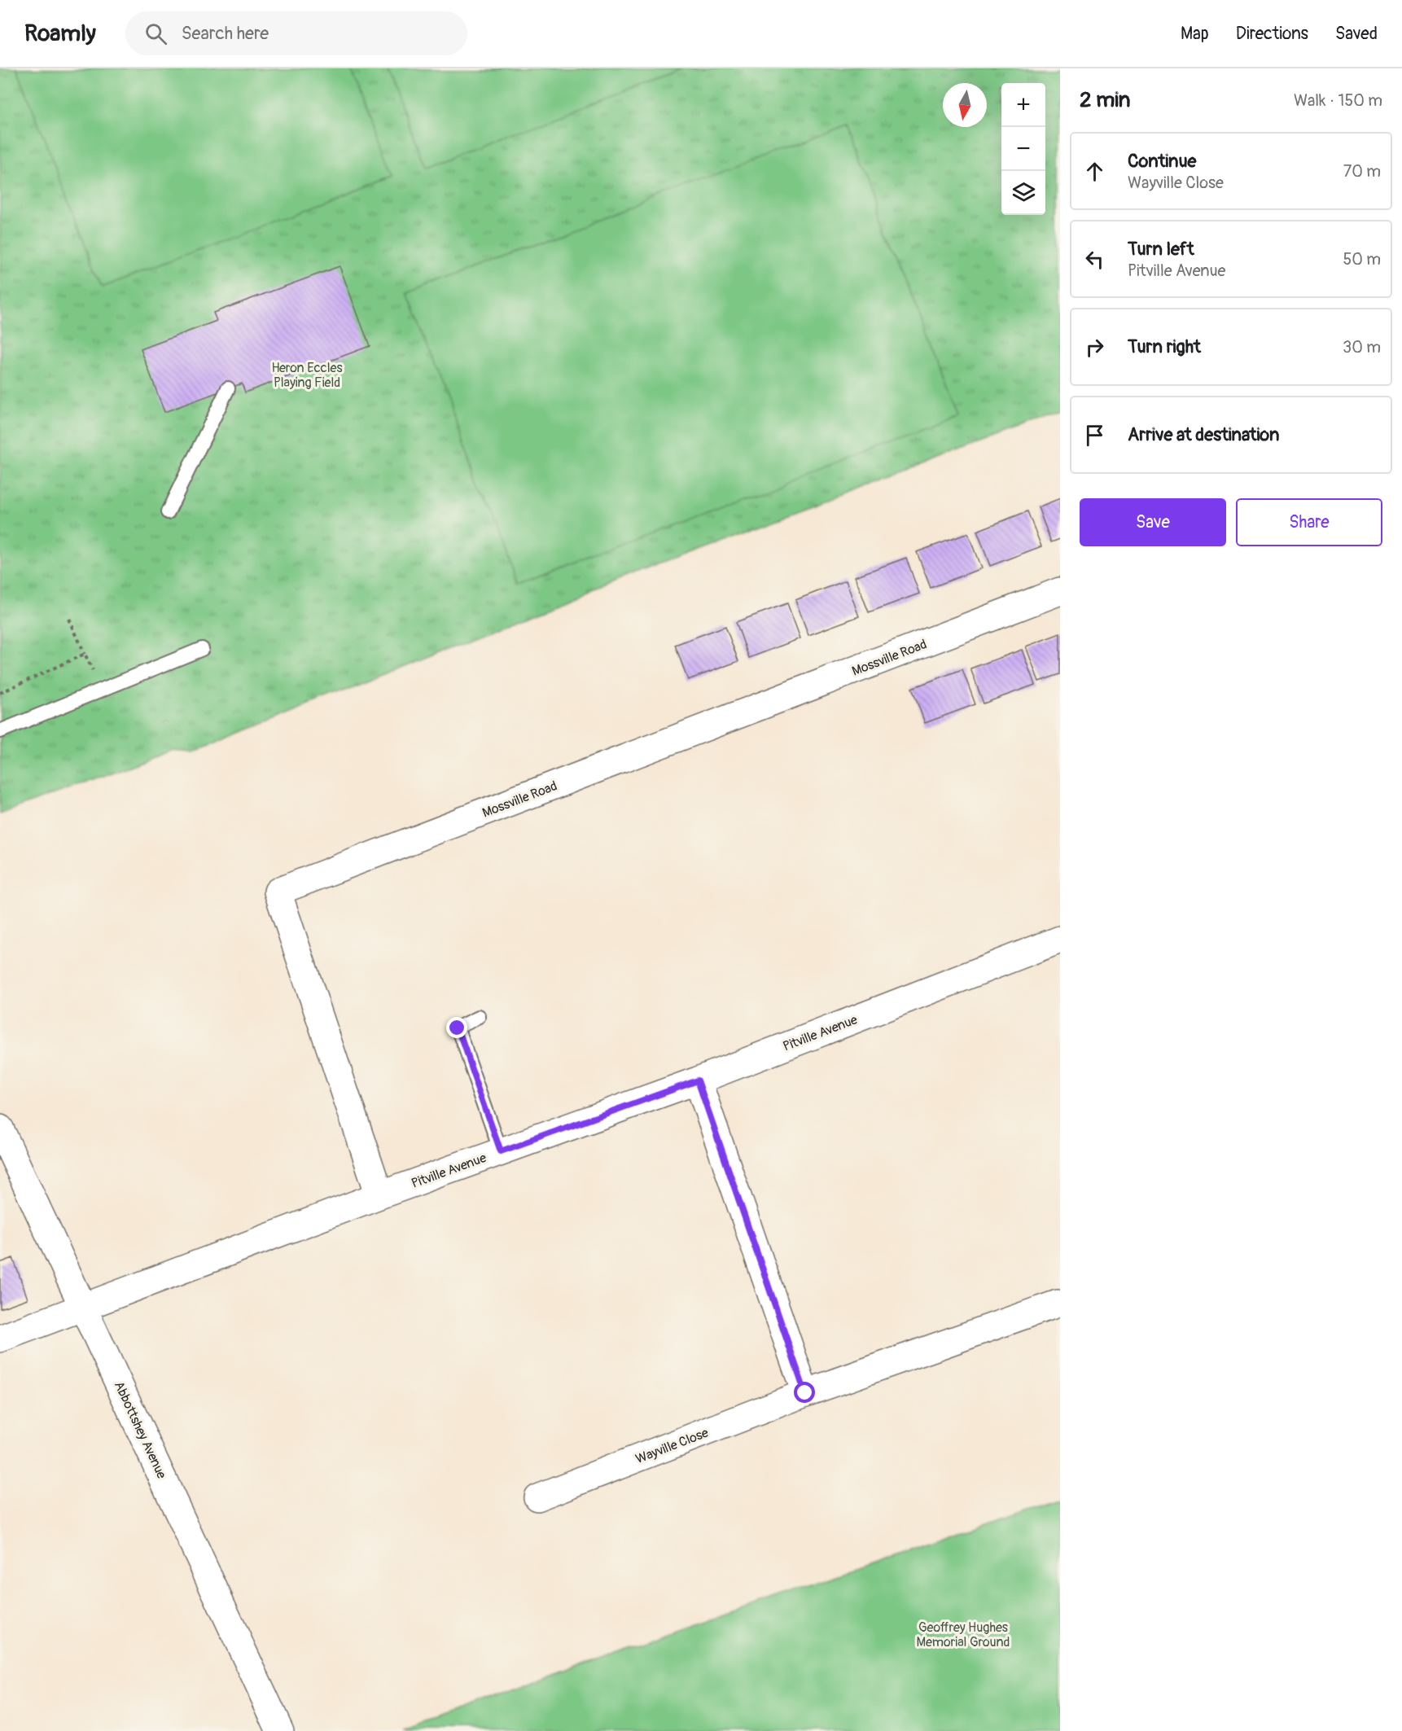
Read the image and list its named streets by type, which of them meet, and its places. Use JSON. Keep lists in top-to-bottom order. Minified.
{"streets":{"street":["Mossville Road","Pitville Avenue","Abbottshey Avenue","Wayville Close"]},"crossings":[["Mossville Road","Pitville Avenue"],["Pitville Avenue","Abbottshey Avenue"]],"parks":["Heron Eccles Playing Field","Geoffrey Hughes Memorial Ground"],"north":"bottom","page":{"header":"Roamly","search":"Search here","nav":["Map","Directions","Saved"],"heading":["2 min","Walk · 150 m"],"map_buttons":["+","−"],"list":[["Continue","Wayville Close","70 m"],["Turn left","Pitville Avenue","50 m"],["Turn right","30 m"],"Arrive at destination"],"buttons":["Save","Share"]}}
